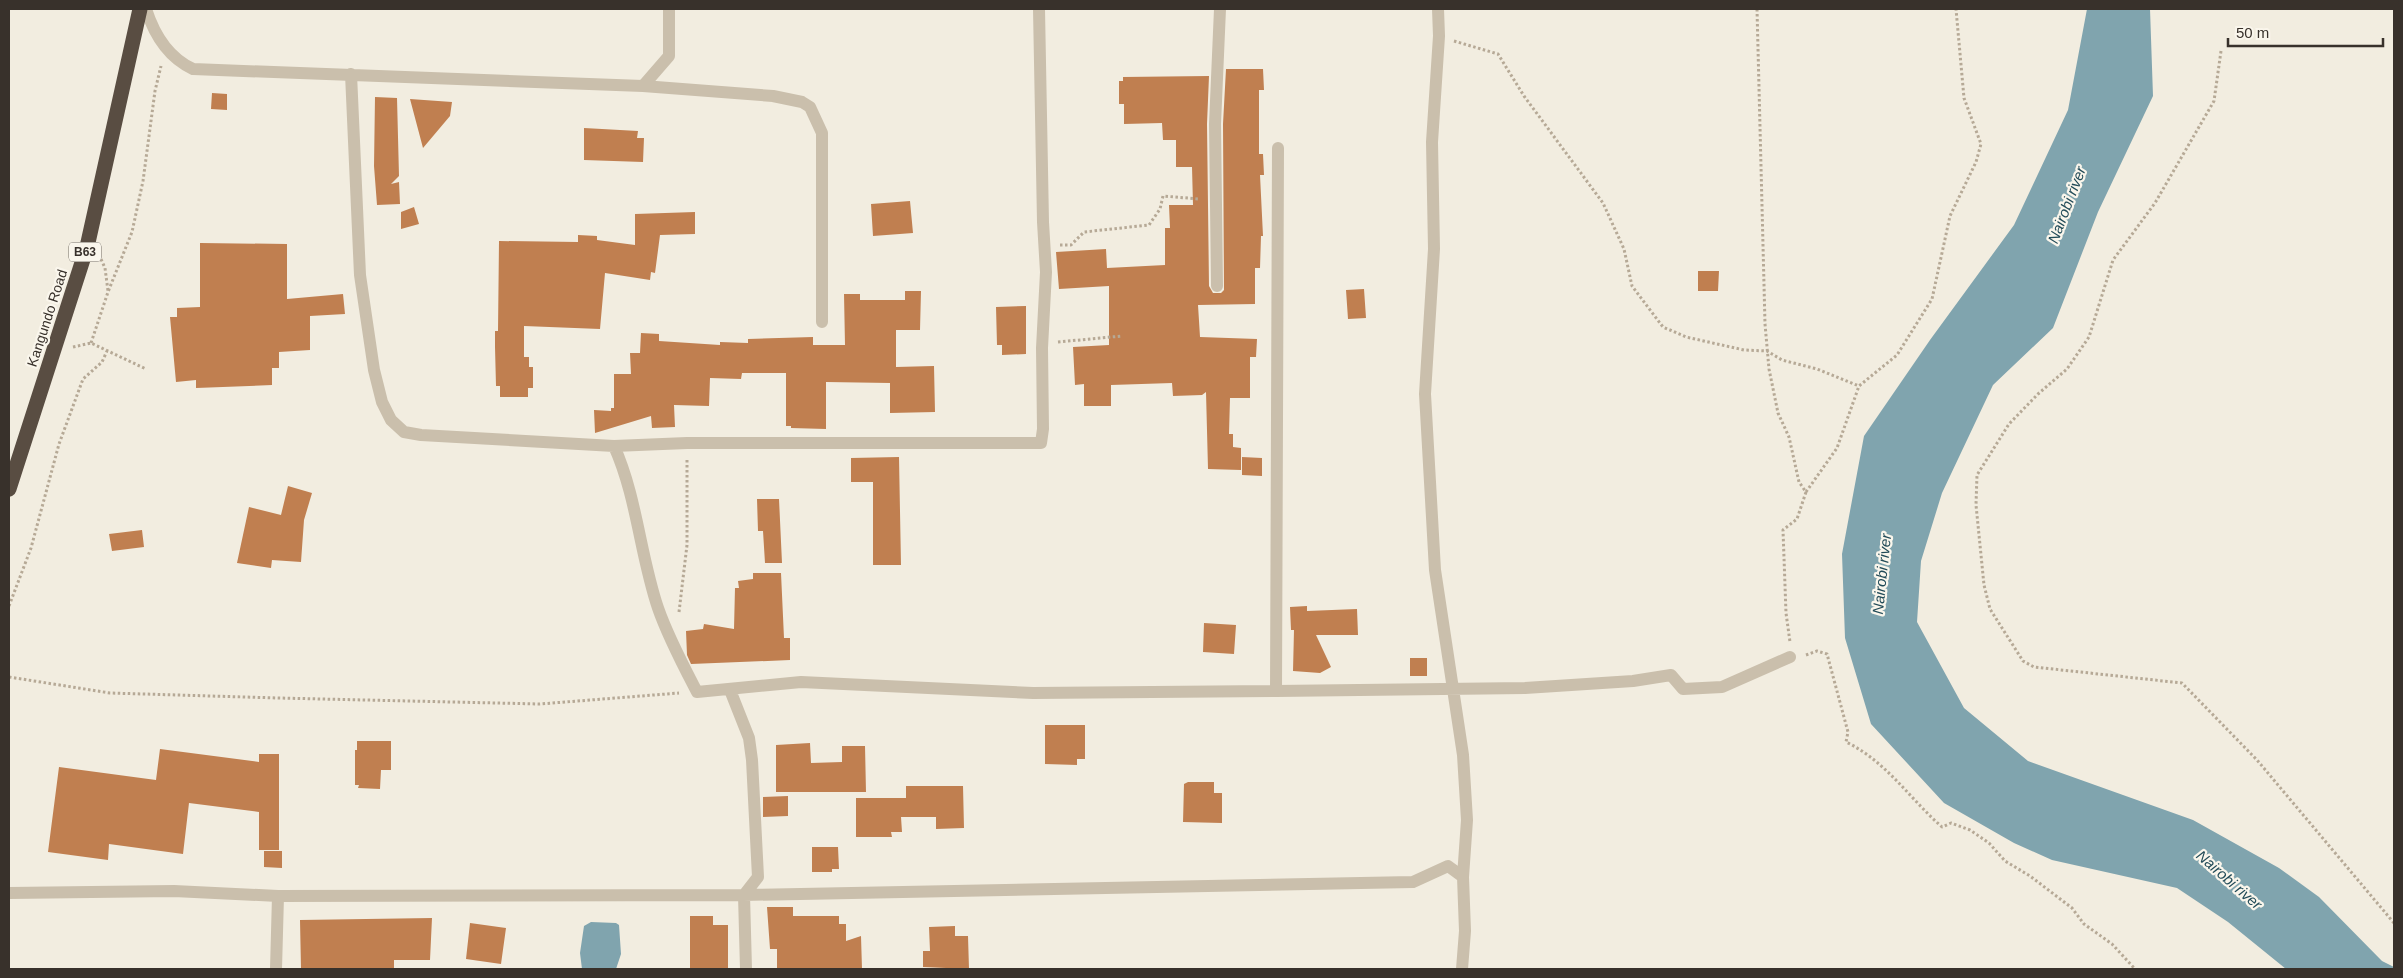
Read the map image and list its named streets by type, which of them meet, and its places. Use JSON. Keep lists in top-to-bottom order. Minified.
{"streets":{"highway":["B63","Kangundo Road"]},"water":["Nairobi river"],"scale_bar":"50 m"}
